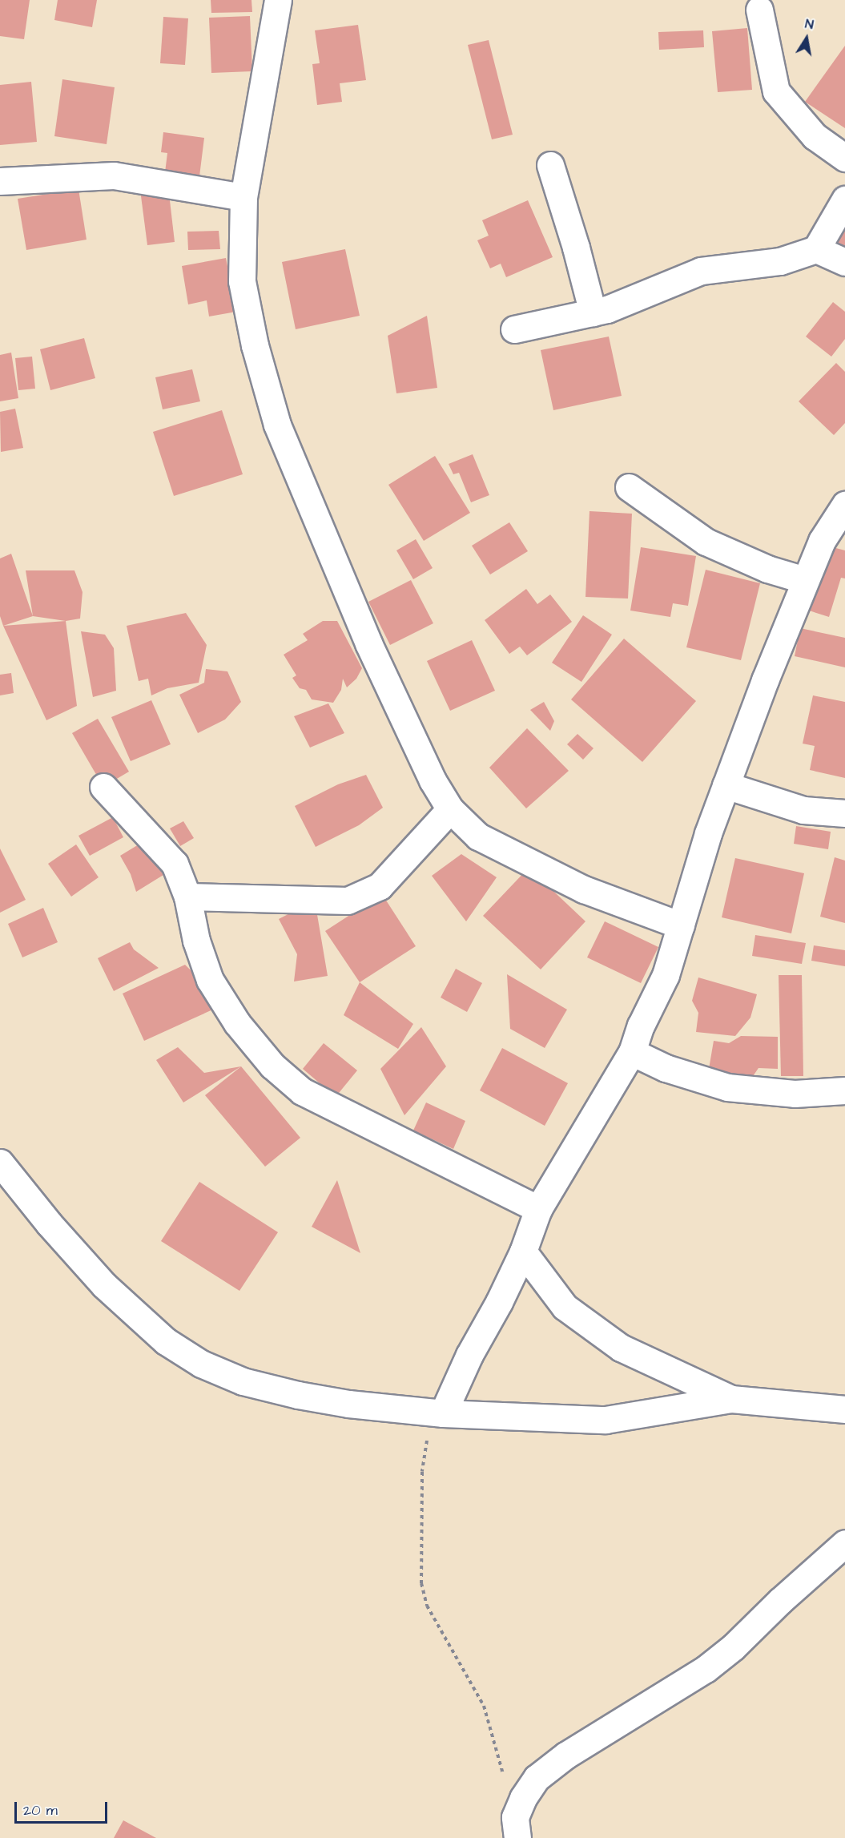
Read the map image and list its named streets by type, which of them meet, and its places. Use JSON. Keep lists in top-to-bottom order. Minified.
{"scale_bar":"20 m","north":"top"}
